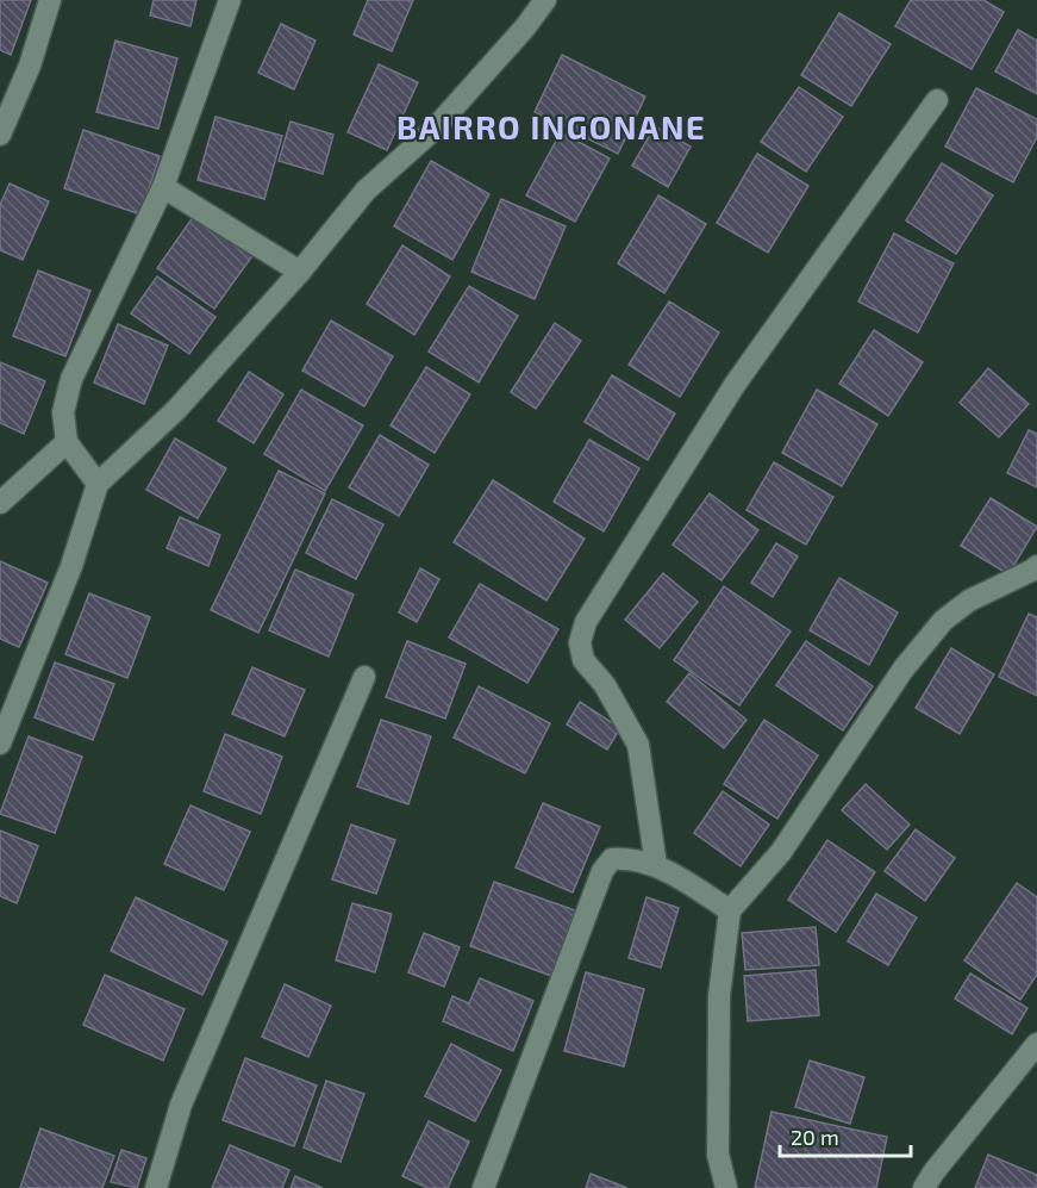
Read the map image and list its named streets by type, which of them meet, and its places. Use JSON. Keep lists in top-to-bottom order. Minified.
{"districts":["BAIRRO INGONANE"],"scale_bar":"20 m"}
